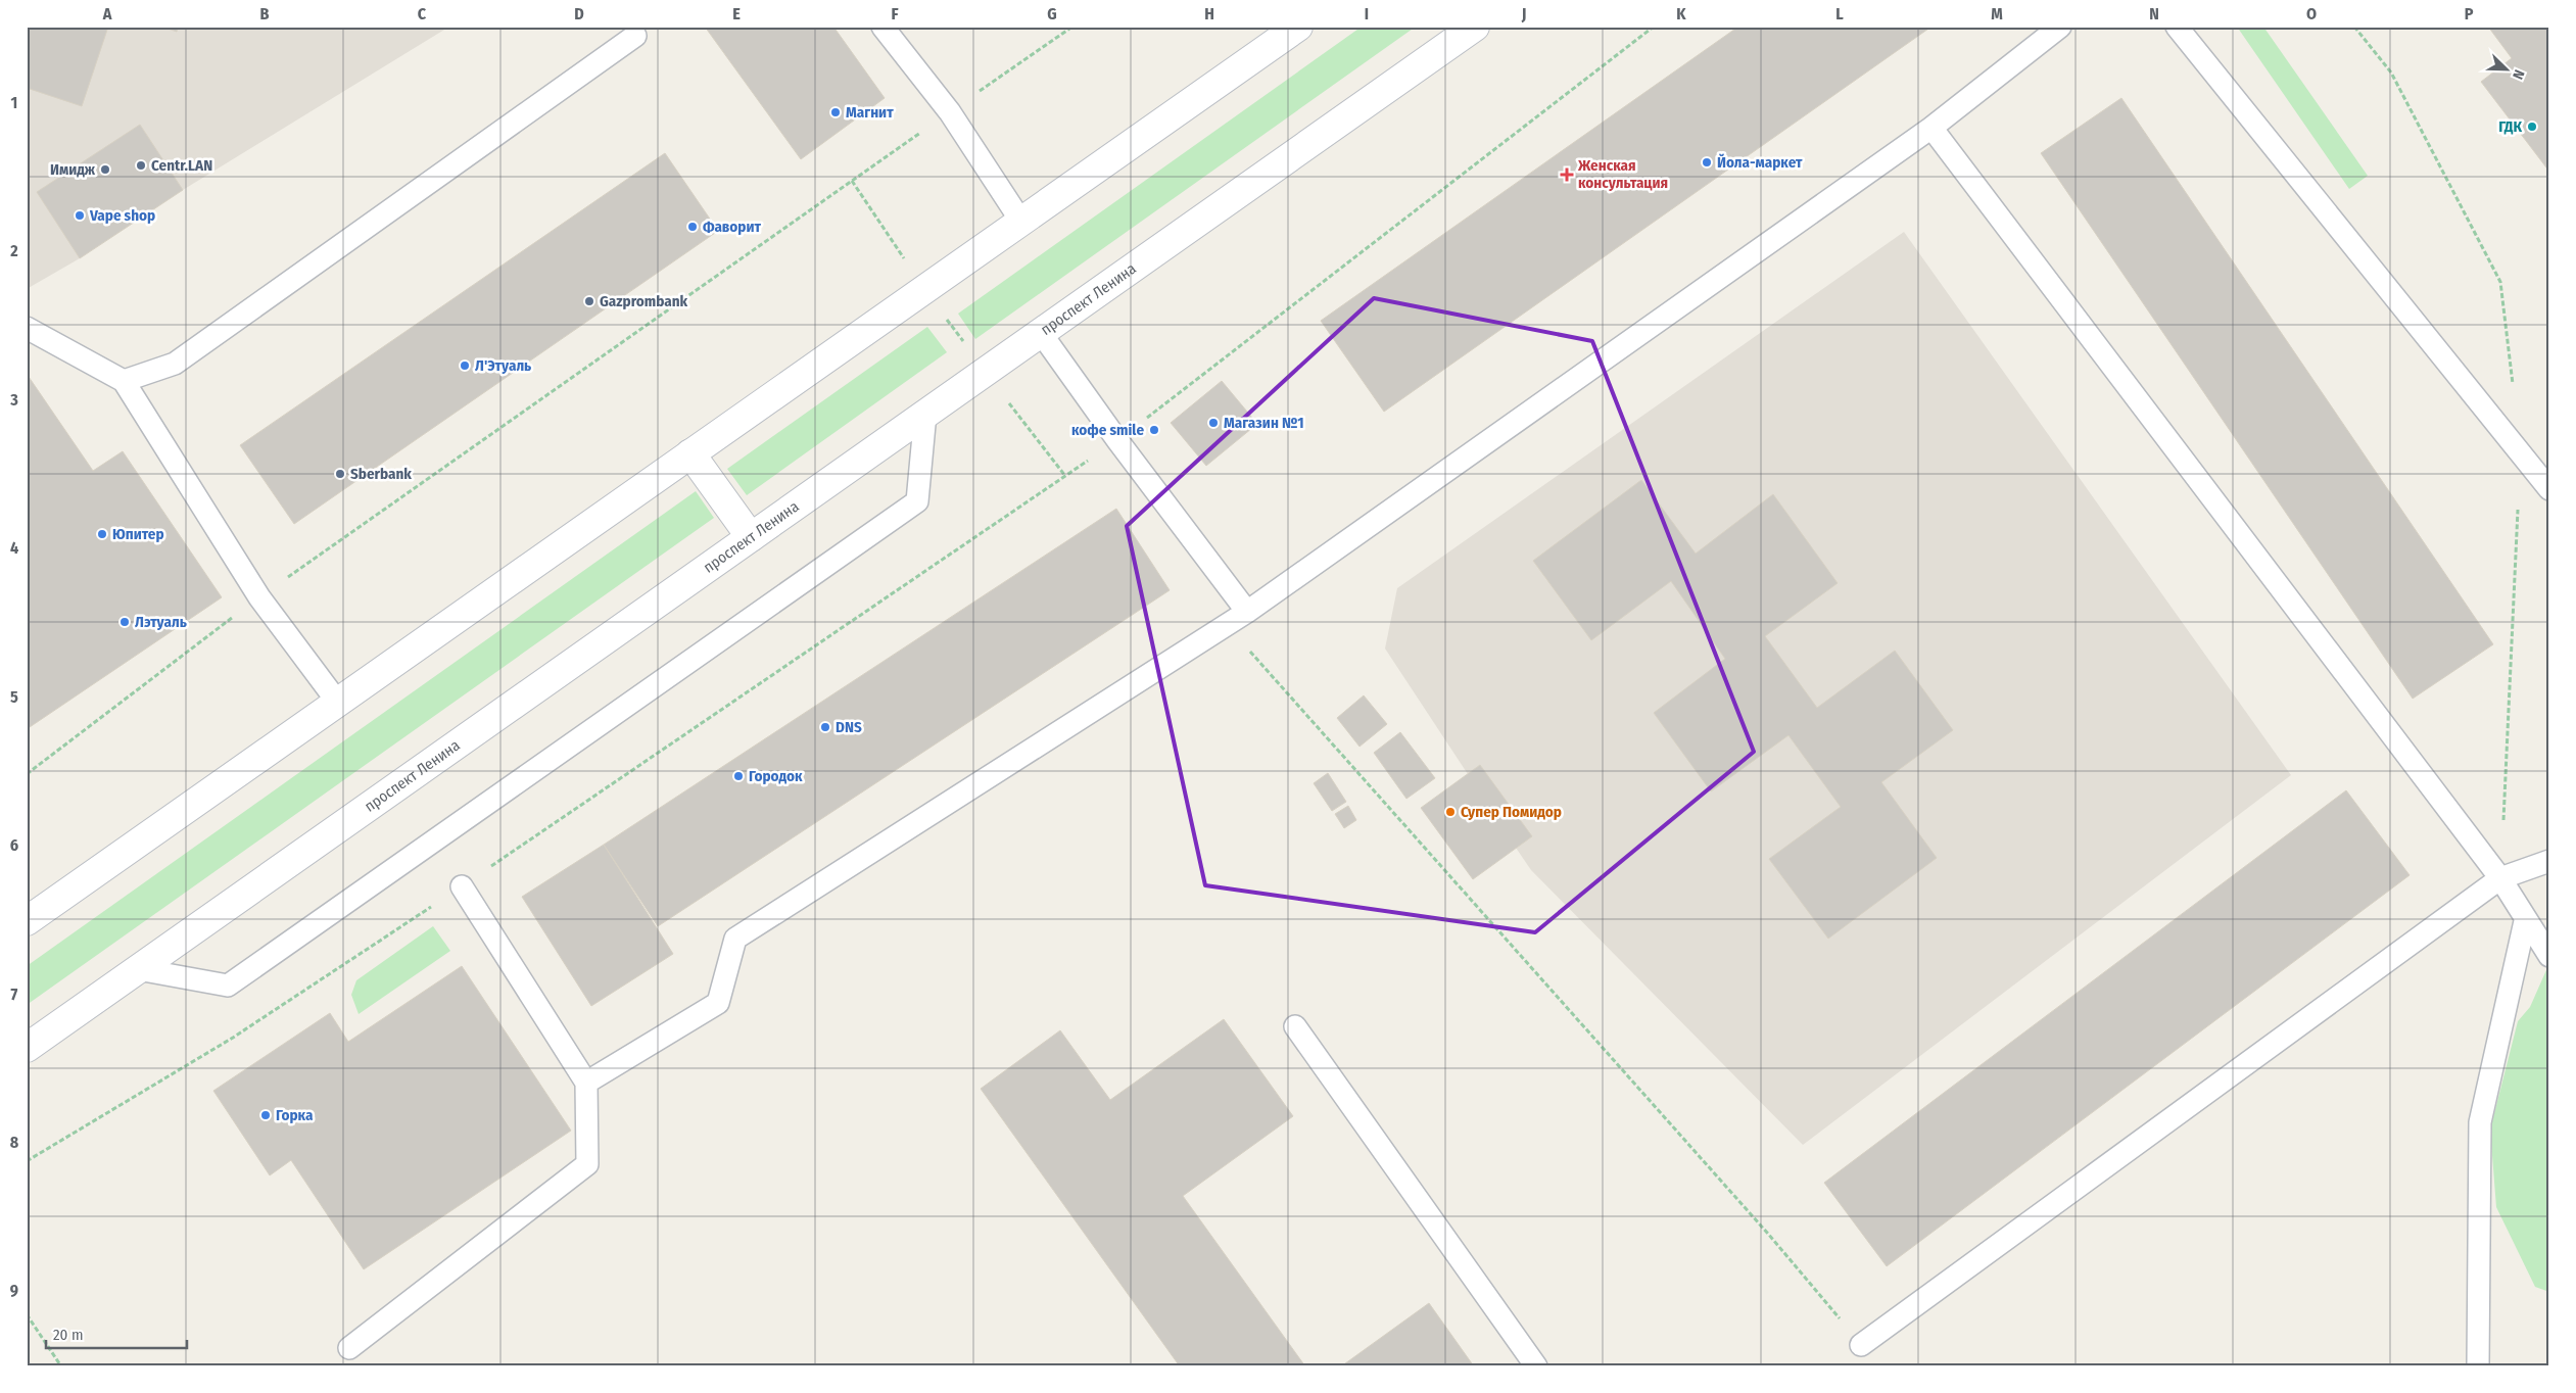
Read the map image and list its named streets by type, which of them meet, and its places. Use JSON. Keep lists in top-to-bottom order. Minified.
{"streets":{"main road":["проспект Ленина"]},"places":{"other":["Магнит","ГДК","Йола-маркет","Centr.LAN","Имидж","Vape shop","Фаворит","Gazprombank","Л'Этуаль","Магазин №1","кофе smile","Sberbank","Юпитер","Лэтуаль","DNS","Городок","Супер Помидор","Горка"],"health":["Женская консультация"]},"scale_bar":"20 m","north":"bottom right","grid":{"columns":["A","B","C","D","E","F","G","H","I","J","K","L","M","N","O","P"],"rows":["1","2","3","4","5","6","7","8","9"]}}
